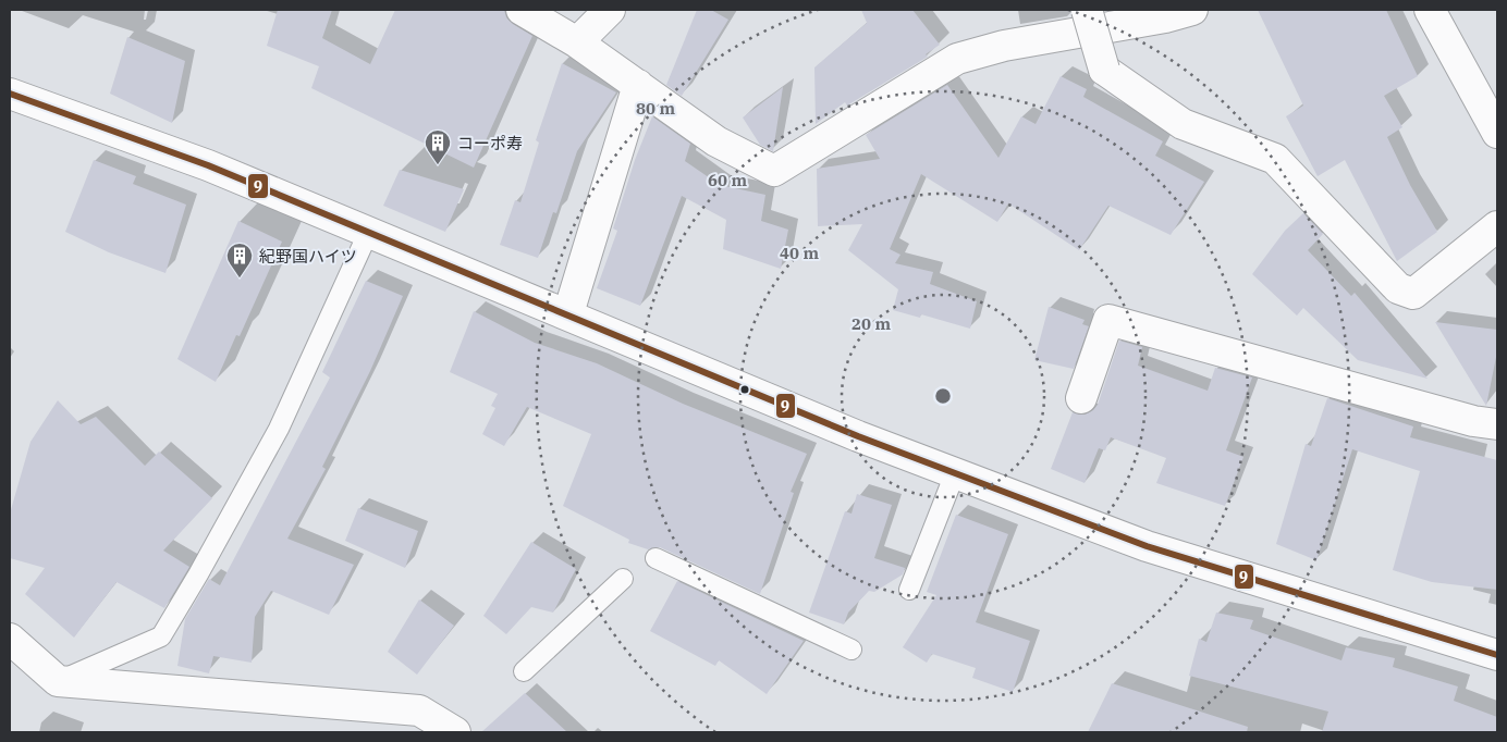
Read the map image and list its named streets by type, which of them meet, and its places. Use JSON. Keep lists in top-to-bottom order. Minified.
{"places":{"building":["コーポ寿","紀野国ハイツ"]},"lines":["transit line 9"],"rings":["80 m","60 m","40 m","20 m"]}
